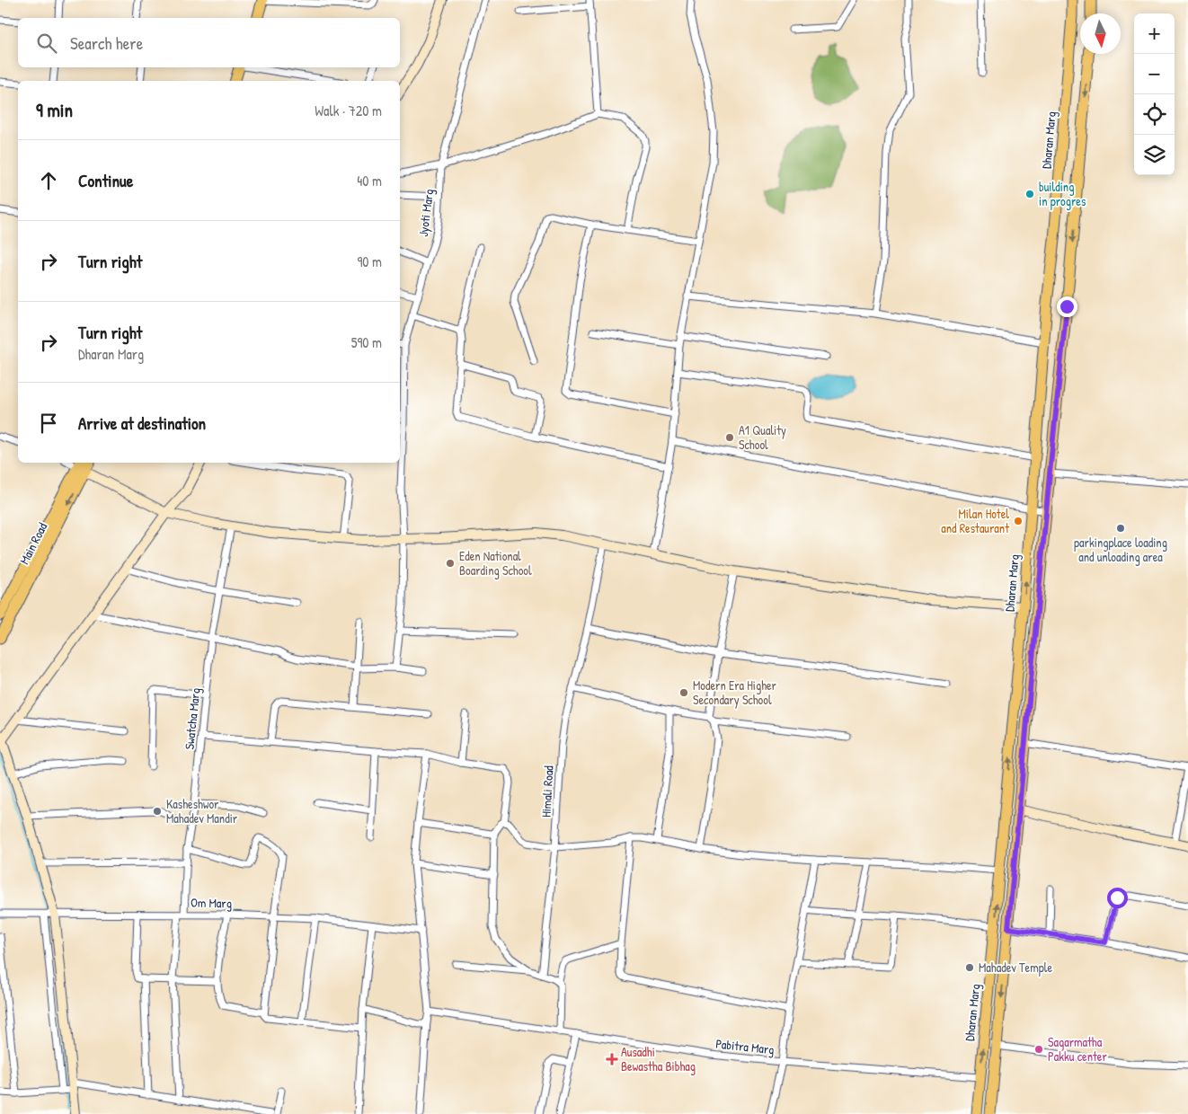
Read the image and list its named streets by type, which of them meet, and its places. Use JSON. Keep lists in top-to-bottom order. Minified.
{"streets":{"main road":["Dharan Marg","Main Road"],"street":["Jyoti Marg","Swatcha Marg","Himali Road","Om Marg","Pabitra Marg"]},"crossings":[["Dharan Marg","Pabitra Marg"],["Swatcha Marg","Om Marg"]],"places":{"other":["building in progres","A1 Quality School","Milan Hotel and Restaurant","parkingplace loading and unloading area","Eden National Boarding School","Modern Era Higher Secondary School","Kasheshwor Mahadev Mandir","Mahadev Temple","Sagarmatha Pakku center"],"health":["Ausadhi Bewastha Bibhag"]},"north":"bottom","page":{"map_buttons":["+","−"],"search":"Search here","heading":["9 min","Walk · 720 m"],"list":[["Continue","40 m"],["Turn right","90 m"],["Turn right","Dharan Marg","590 m"],"Arrive at destination"]}}
